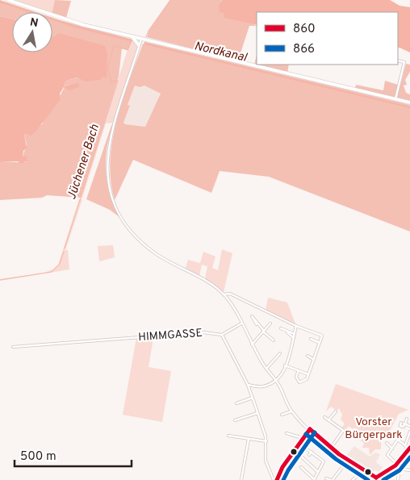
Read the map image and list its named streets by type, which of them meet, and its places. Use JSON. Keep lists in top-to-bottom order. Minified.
{"streets":{"street":["HIMMGASSE"]},"water":["Nordkanal","Jüchener Bach"],"parks":["Vorster Bürgerpark"],"lines":["transit line 860","transit line 866"],"legend":["860","866"],"scale_bar":"500 m","north":"top"}
